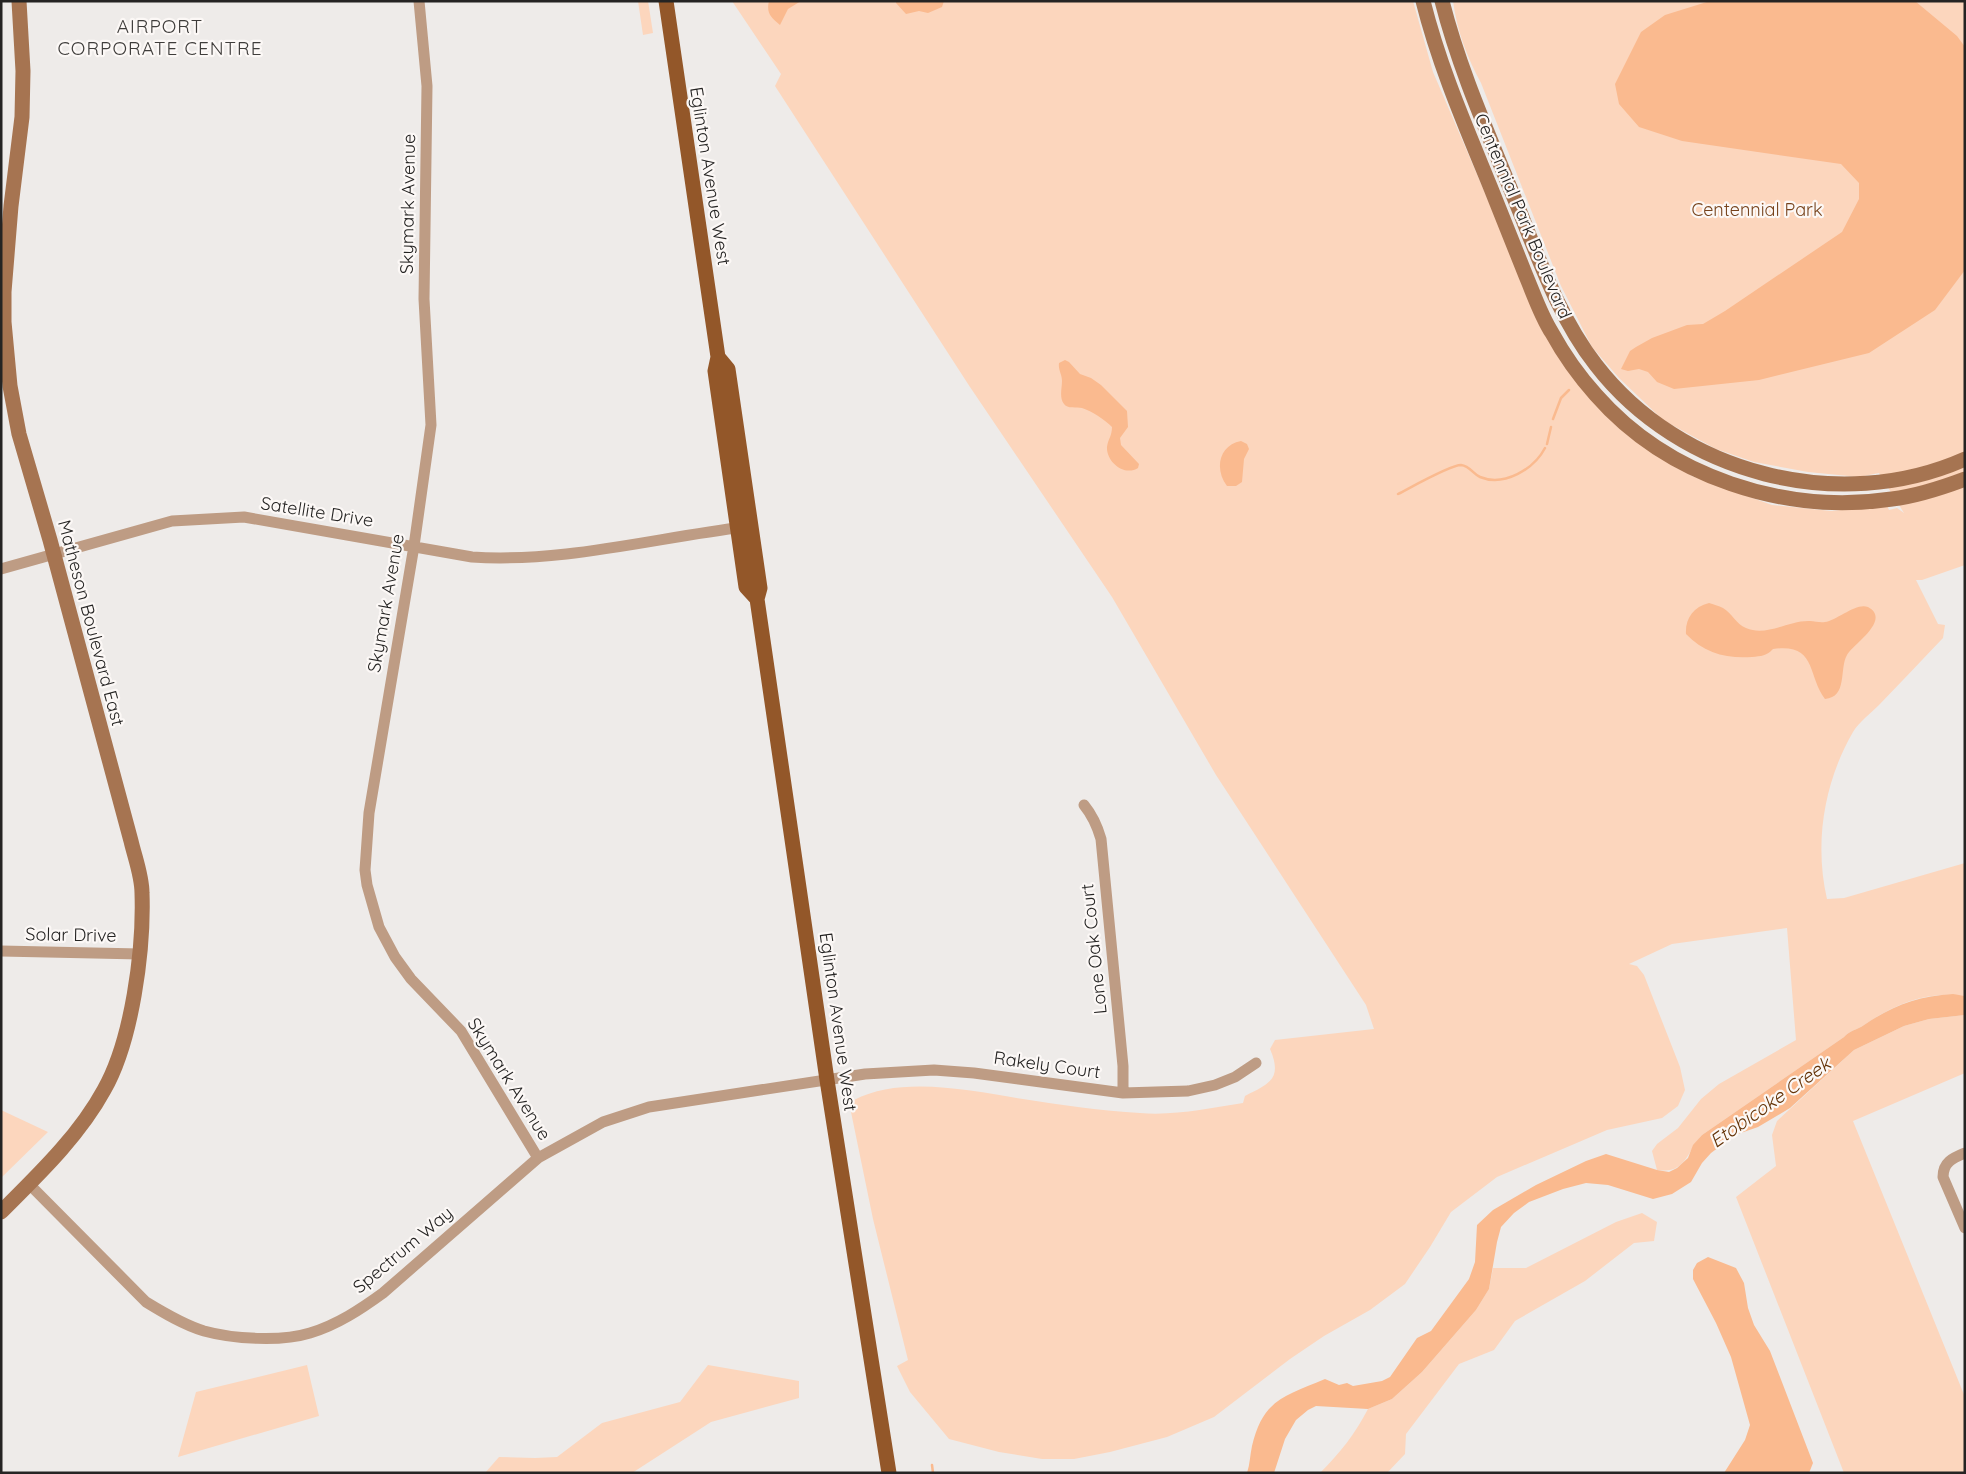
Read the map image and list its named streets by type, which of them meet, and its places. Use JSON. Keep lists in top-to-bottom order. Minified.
{"streets":{"main road":["Eglinton Avenue West"],"street":["Skymark Avenue","Centennial Park Boulevard","Satellite Drive","Matheson Boulevard East","Solar Drive","Lone Oak Court","Rakely Court","Spectrum Way"]},"crossings":[["Eglinton Avenue West","Satellite Drive"],["Eglinton Avenue West","Rakely Court"],["Eglinton Avenue West","Spectrum Way"],["Skymark Avenue","Satellite Drive"],["Skymark Avenue","Spectrum Way"],["Satellite Drive","Matheson Boulevard East"],["Matheson Boulevard East","Solar Drive"],["Matheson Boulevard East","Spectrum Way"],["Lone Oak Court","Rakely Court"],["Rakely Court","Spectrum Way"]],"districts":["AIRPORT CORPORATE CENTRE"],"water":["Etobicoke Creek"],"parks":["Centennial Park"]}
